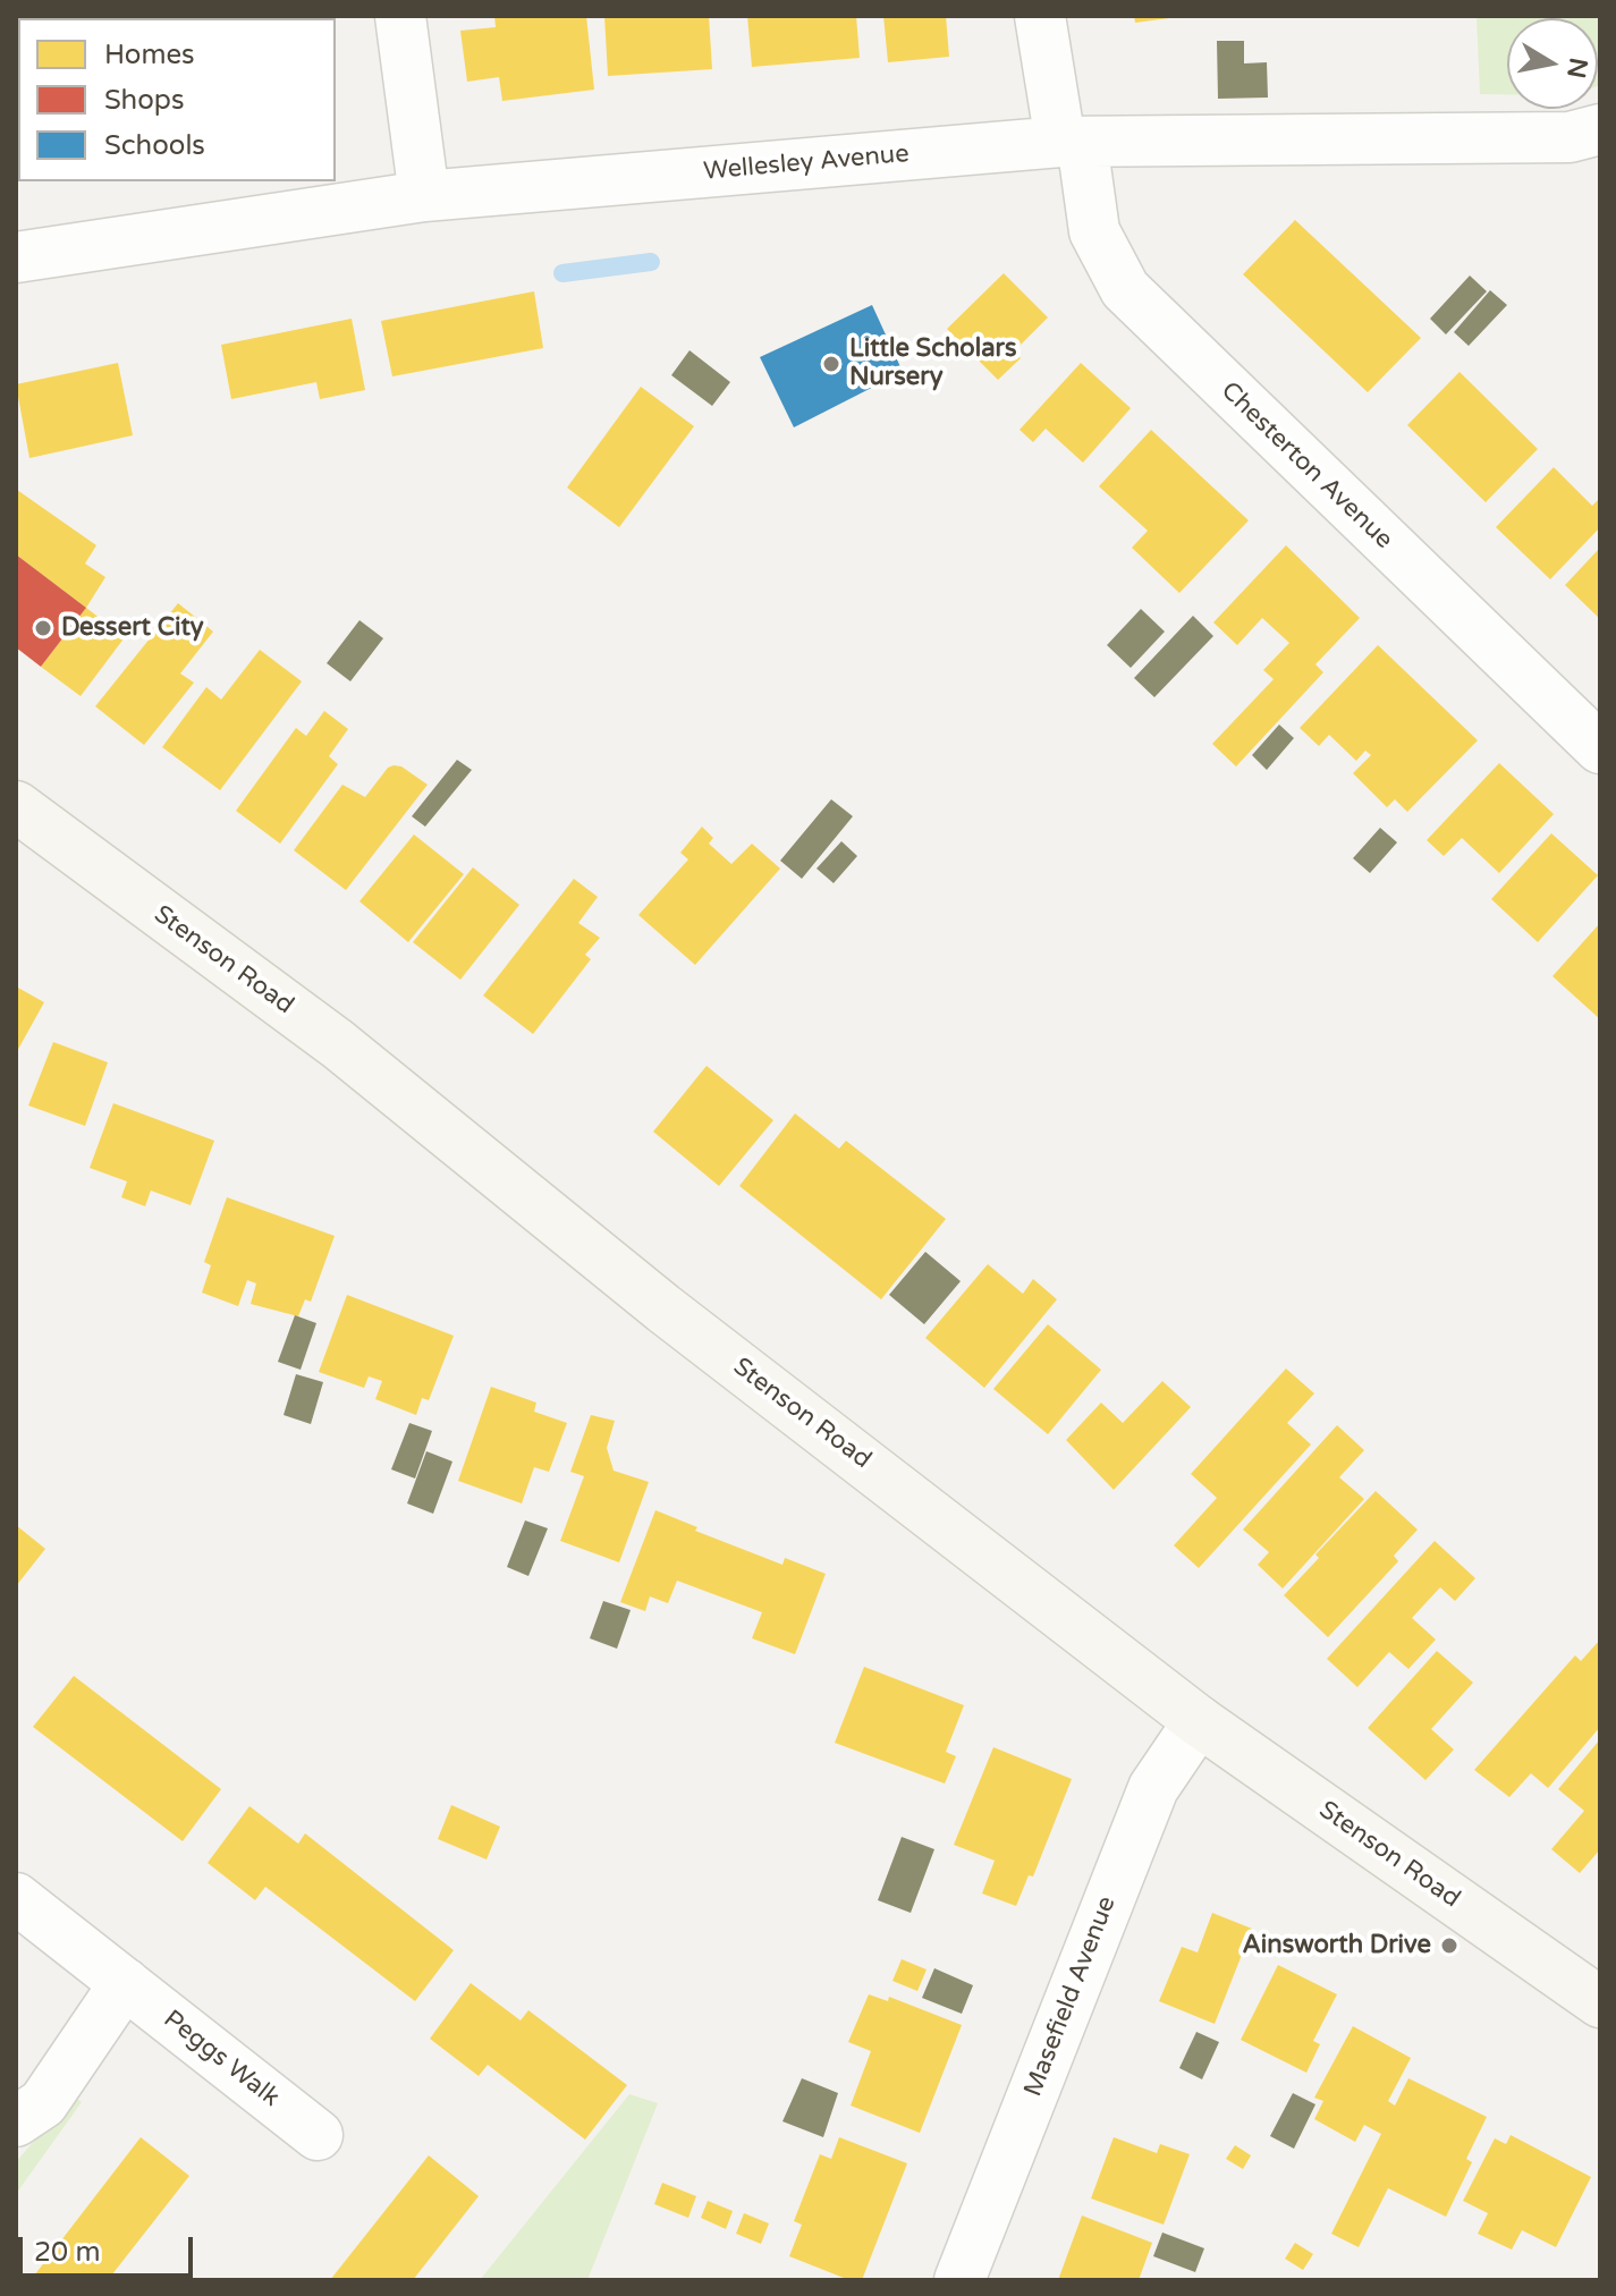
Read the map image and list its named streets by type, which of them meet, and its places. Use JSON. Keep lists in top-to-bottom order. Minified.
{"streets":{"street":["Wellesley Avenue","Chesterton Avenue","Stenson Road","Masefield Avenue","Peggs Walk"]},"crossings":[["Wellesley Avenue","Chesterton Avenue"],["Stenson Road","Masefield Avenue"]],"places":["Little Scholars Nursery","Dessert City","Ainsworth Drive"],"legend":["Homes","Shops","Schools"],"scale_bar":"20 m","north":"right"}
